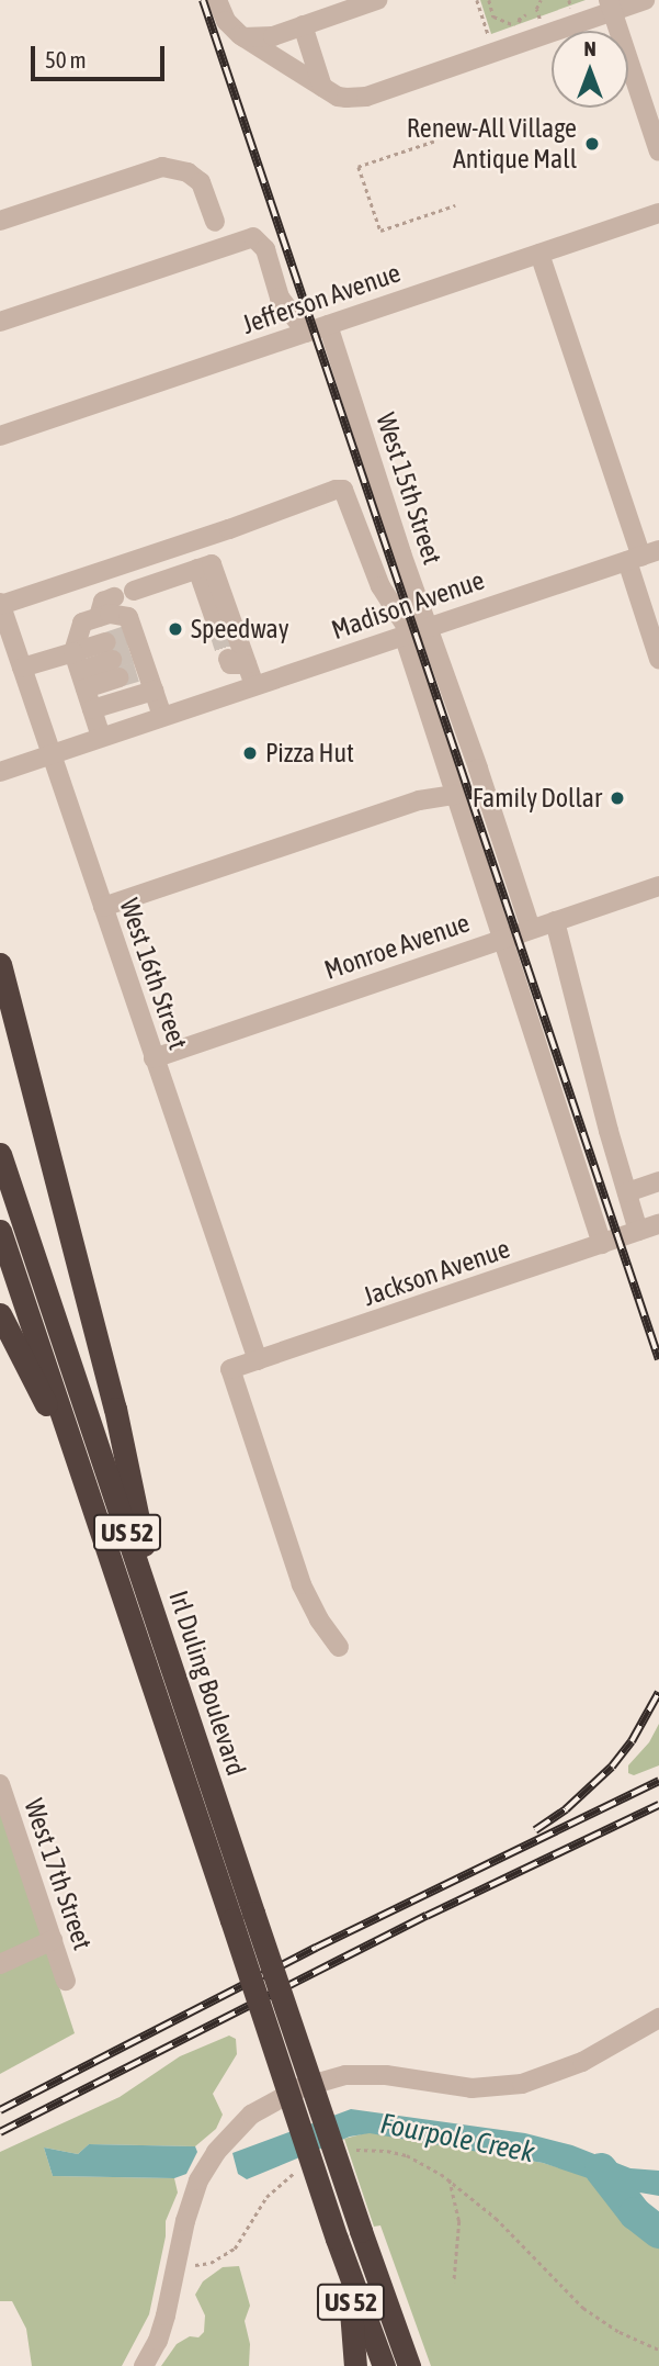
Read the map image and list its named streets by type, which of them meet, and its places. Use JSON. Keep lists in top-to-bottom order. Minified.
{"streets":{"highway":["US 52","Irl Duling Boulevard"],"street":["Jefferson Avenue","West 15th Street","Madison Avenue","Monroe Avenue","West 16th Street","Jackson Avenue","West 17th Street"]},"crossings":[["Jefferson Avenue","West 15th Street"],["West 15th Street","Madison Avenue"],["West 15th Street","Monroe Avenue"],["Madison Avenue","West 16th Street"],["Monroe Avenue","West 16th Street"],["West 16th Street","Jackson Avenue"],["US 52","Irl Duling Boulevard"]],"water":["Fourpole Creek"],"places":["Renew-All Village Antique Mall","Speedway","Pizza Hut","Family Dollar"],"scale_bar":"50 m","north":"top"}
